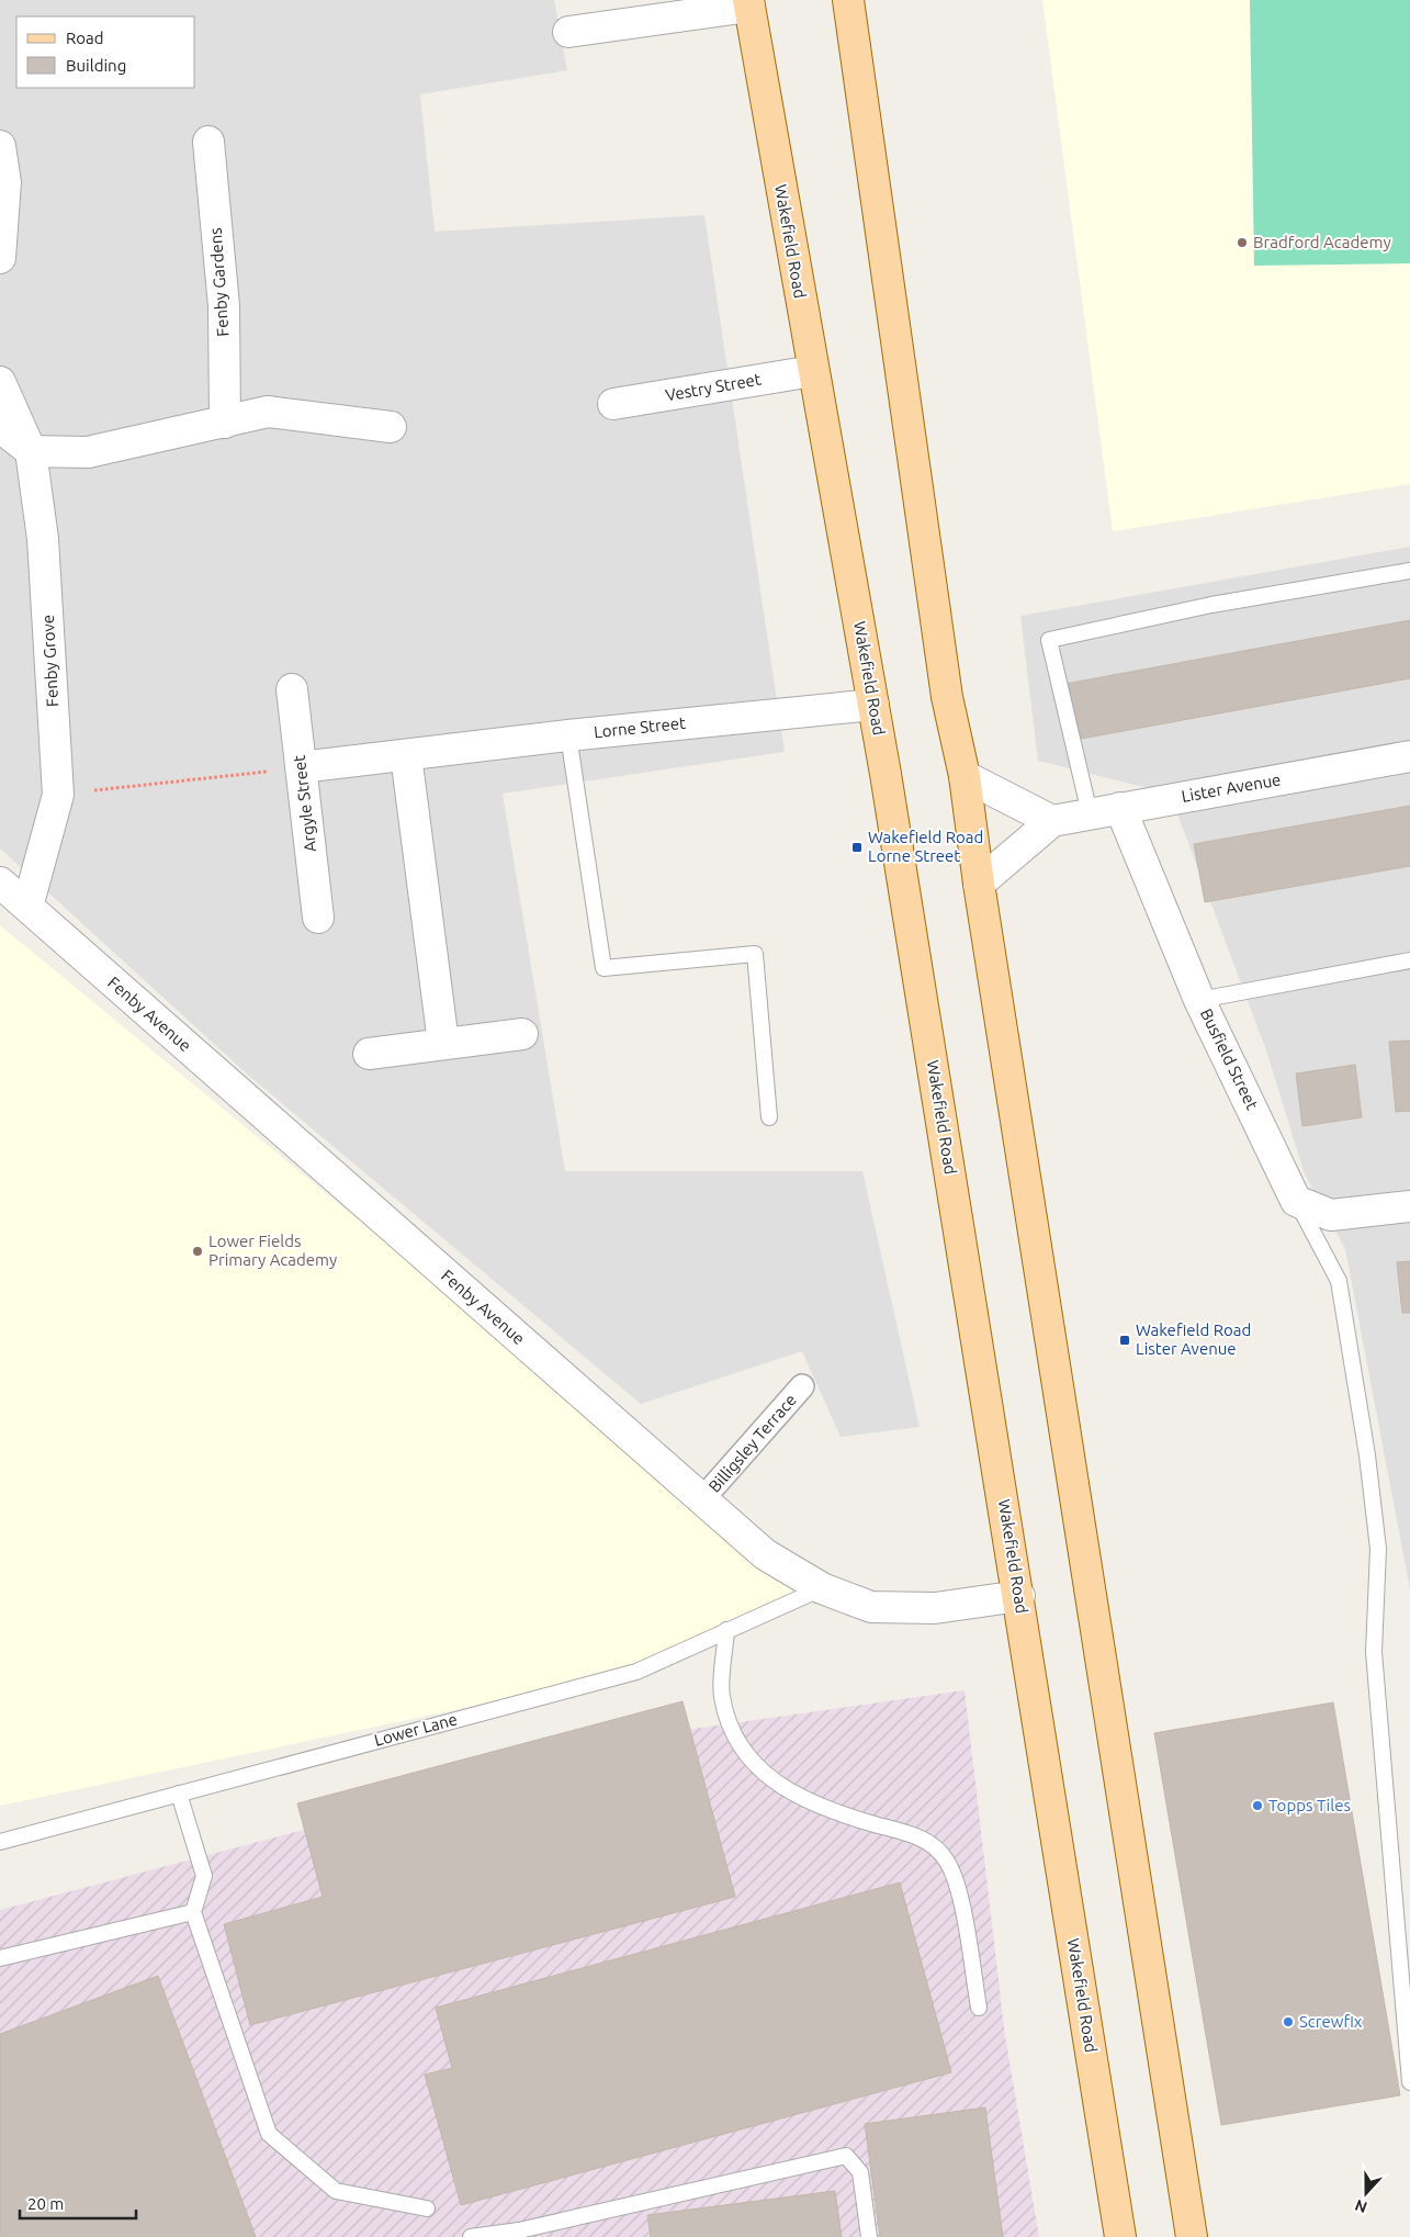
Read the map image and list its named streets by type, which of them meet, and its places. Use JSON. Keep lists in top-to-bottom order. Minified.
{"streets":{"main road":["Wakefield Road"],"street":["Fenby Gardens","Vestry Street","Fenby Grove","Lorne Street","Lister Avenue","Argyle Street","Fenby Avenue","Busfield Street","Billigsley Terrace"],"lane":["Lower Lane"]},"crossings":[["Wakefield Road","Vestry Street"],["Wakefield Road","Lorne Street"],["Wakefield Road","Fenby Avenue"],["Fenby Grove","Fenby Avenue"],["Lorne Street","Argyle Street"],["Lister Avenue","Busfield Street"],["Fenby Avenue","Billigsley Terrace"],["Fenby Avenue","Lower Lane"]],"places":{"other":["Bradford Academy","Lower Fields Primary Academy","Topps Tiles","Screwfix"],"transit":["Wakefield Road Lorne Street","Wakefield Road Lister Avenue"]},"legend":["Road","Building"],"scale_bar":"20 m","north":"bottom"}
